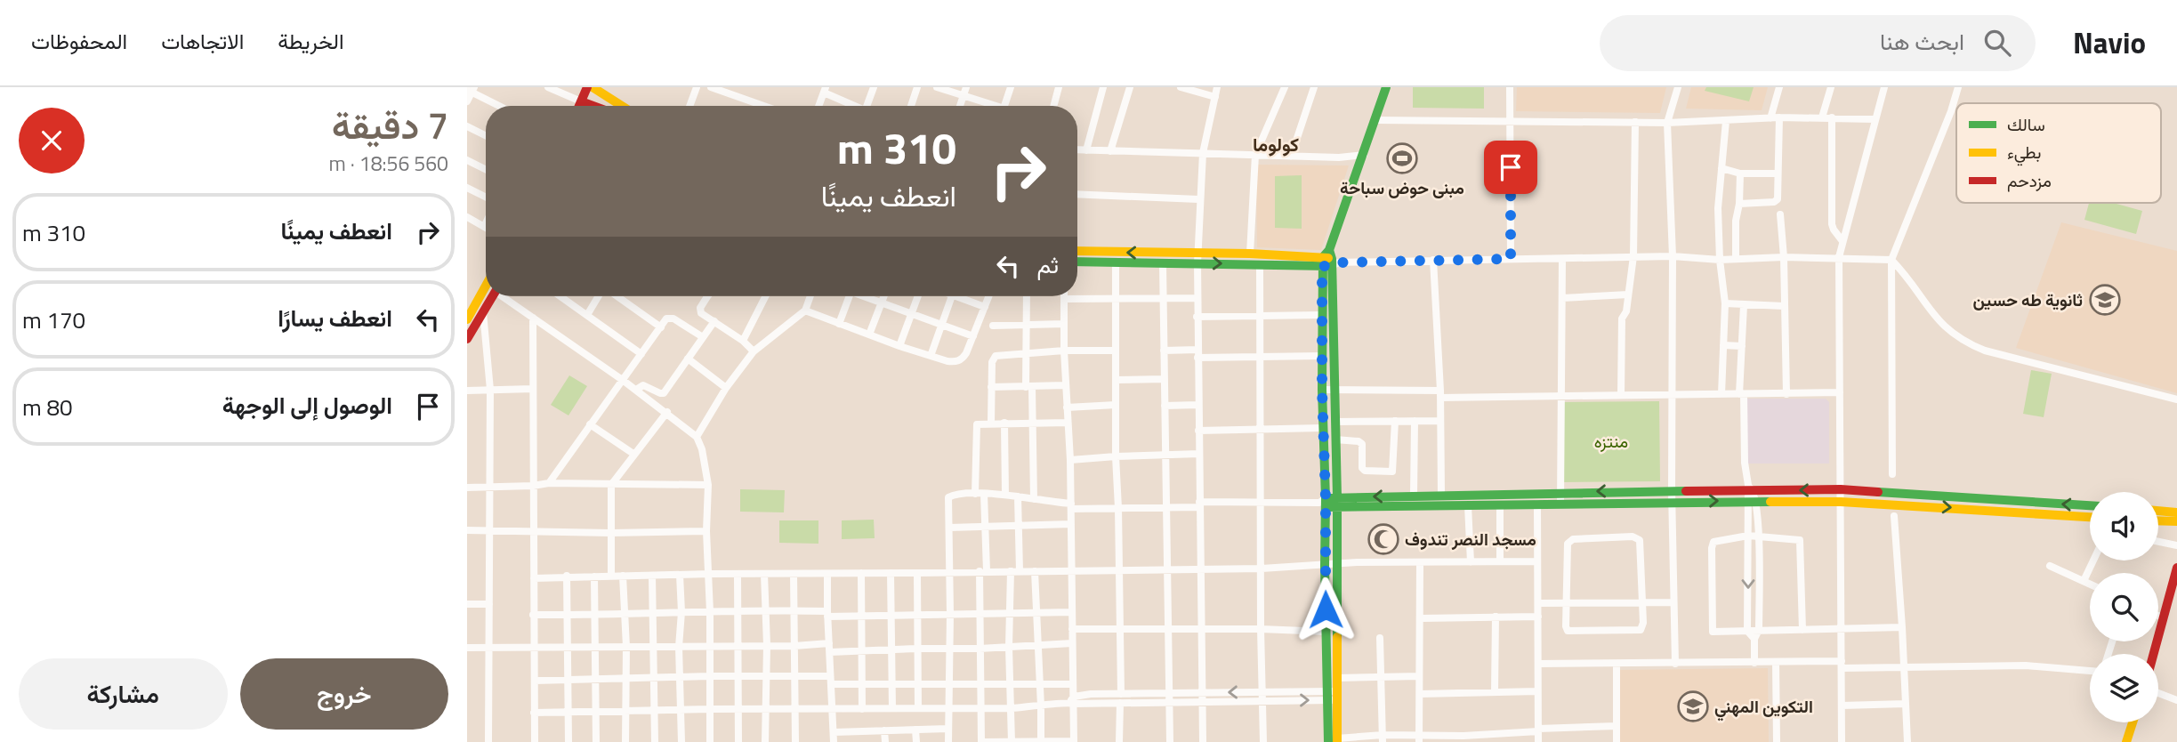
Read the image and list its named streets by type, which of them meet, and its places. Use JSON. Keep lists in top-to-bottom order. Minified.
{"districts":["كولوما"],"parks":["منتزه"],"places":{"sports":["مبنى حوض سباحة"],"school or university":["ثانوية طه حسين","التكوين المهني"],"mosque":["مسجد النصر تندوف"]},"legend":["سالك","بطيء","مزدحم"],"page":{"header":"Navio","search":"ابحث هنا","nav":["الخريطة","الاتجاهات","المحفوظات"],"heading":["7 دقيقة","560 m · 18:56"],"turn":["310 m","انعطف يمينًا"],"list":[{"name":"انعطف يمينًا","value":"310 m"},{"name":"انعطف يسارًا","value":"170 m"},{"name":"الوصول إلى الوجهة","value":"80 m"}],"then":"ثم","buttons":["خروج","مشاركة"]}}
